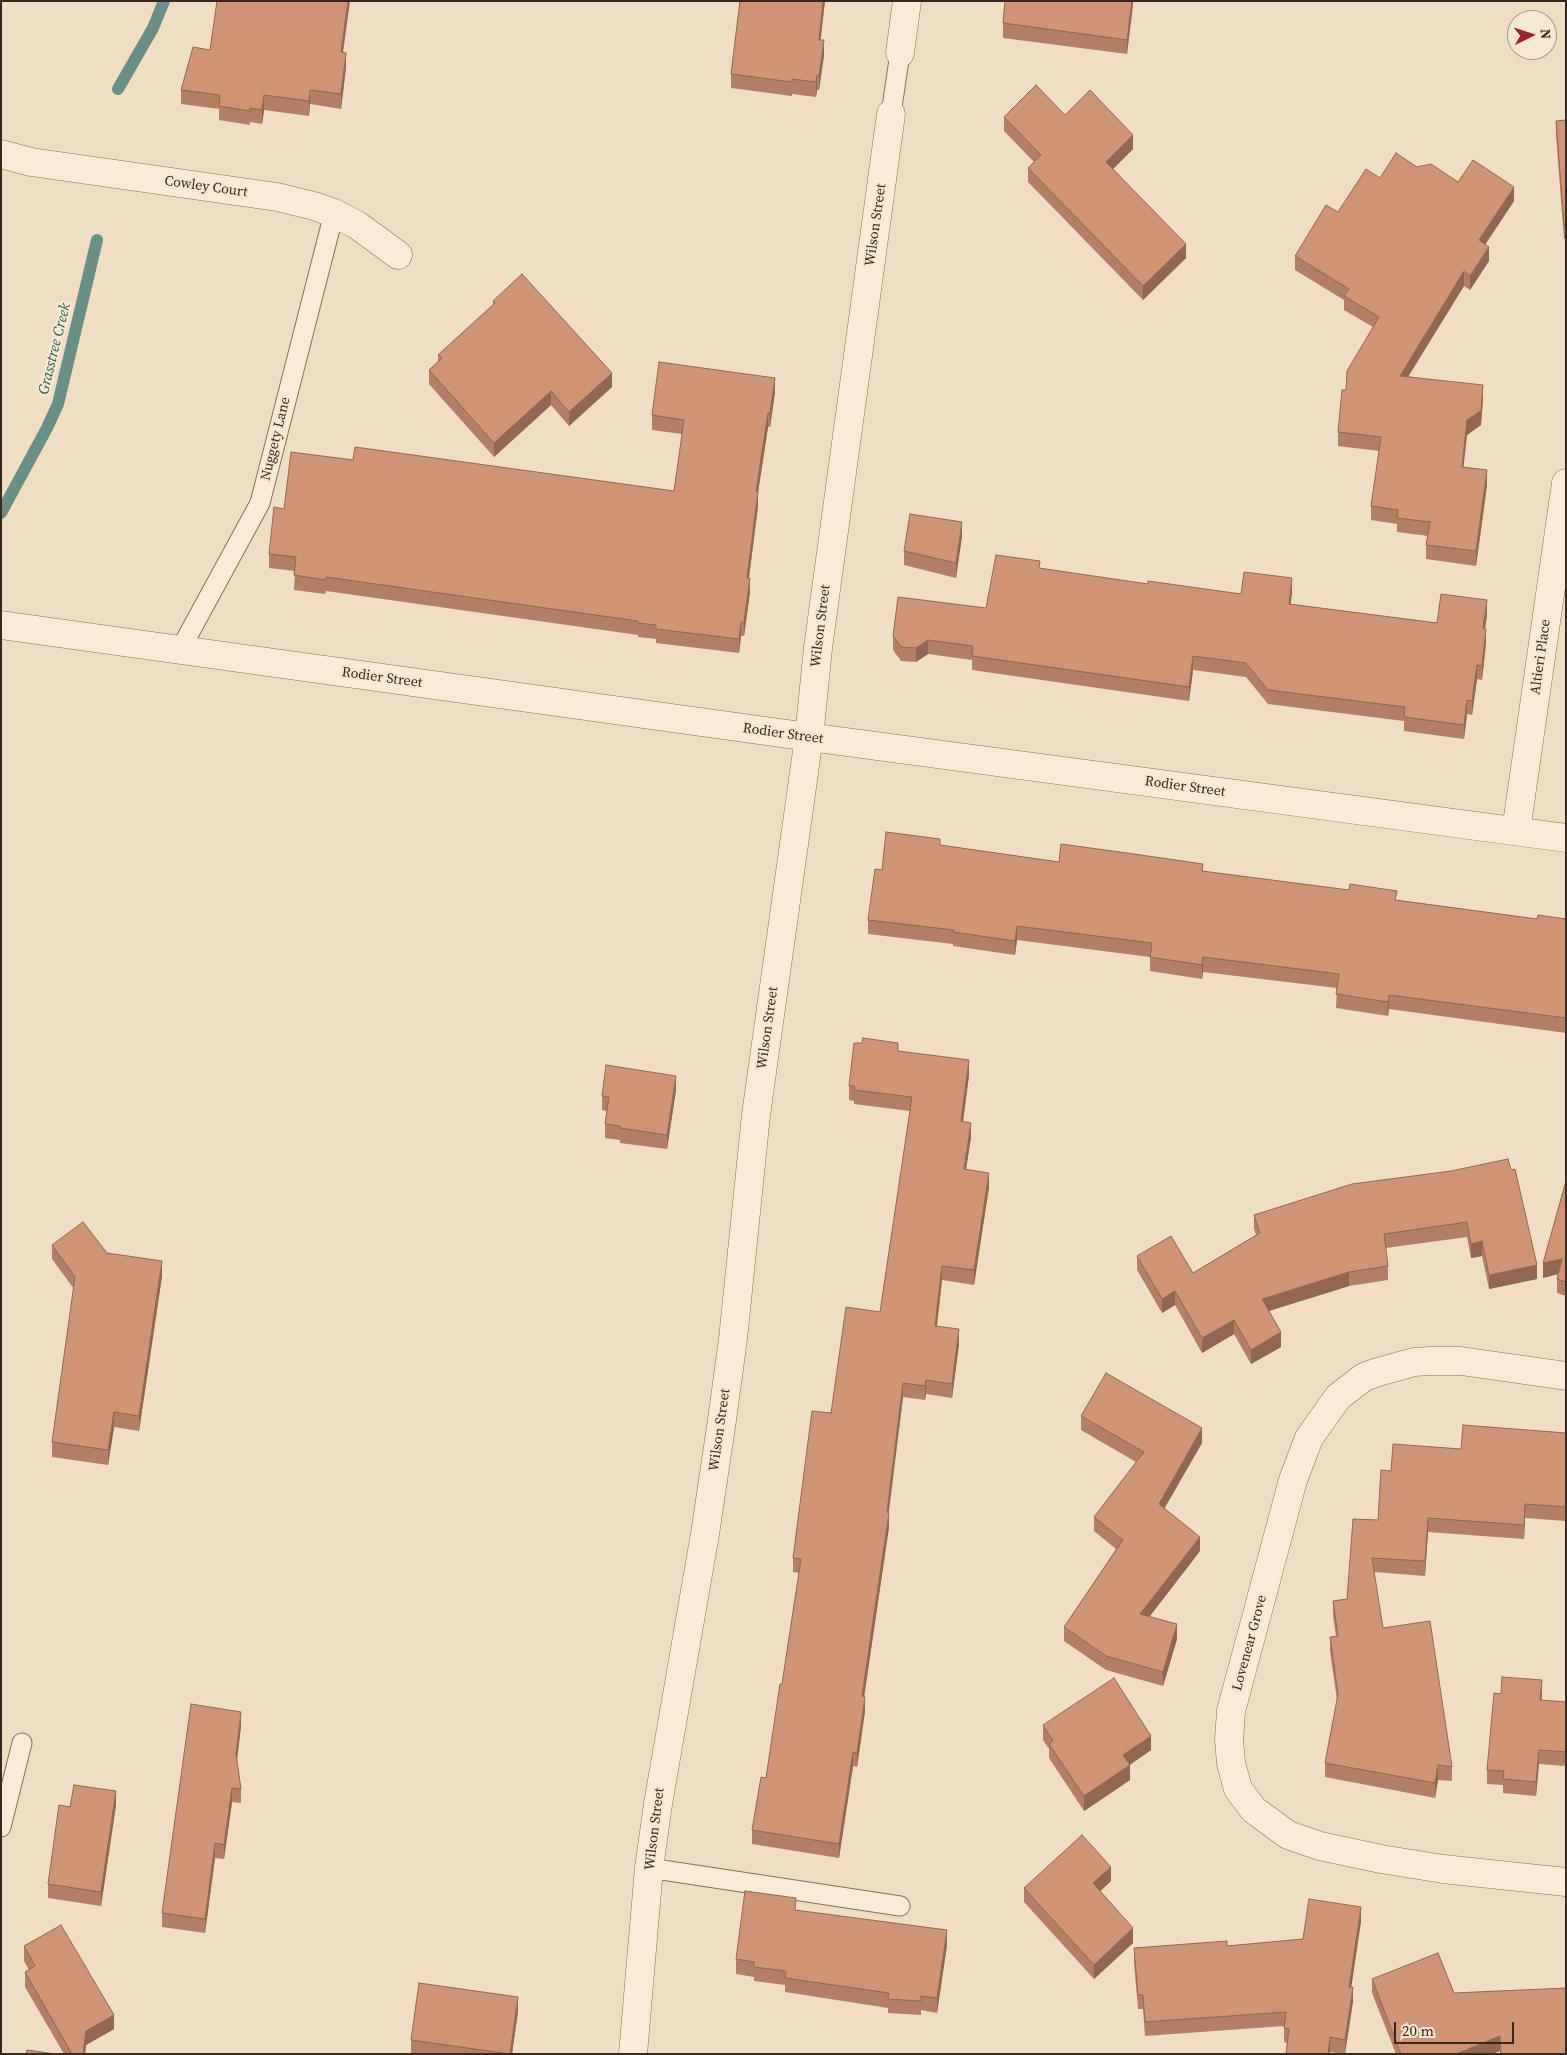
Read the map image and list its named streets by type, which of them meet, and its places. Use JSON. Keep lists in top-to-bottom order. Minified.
{"streets":{"street":["Cowley Court","Wilson Street","Altieri Place","Rodier Street","Lovenear Grove"],"lane":["Nuggety Lane"]},"crossings":[["Cowley Court","Nuggety Lane"],["Wilson Street","Rodier Street"],["Nuggety Lane","Rodier Street"],["Altieri Place","Rodier Street"]],"water":["Grasstree Creek"],"scale_bar":"20 m","north":"right"}
